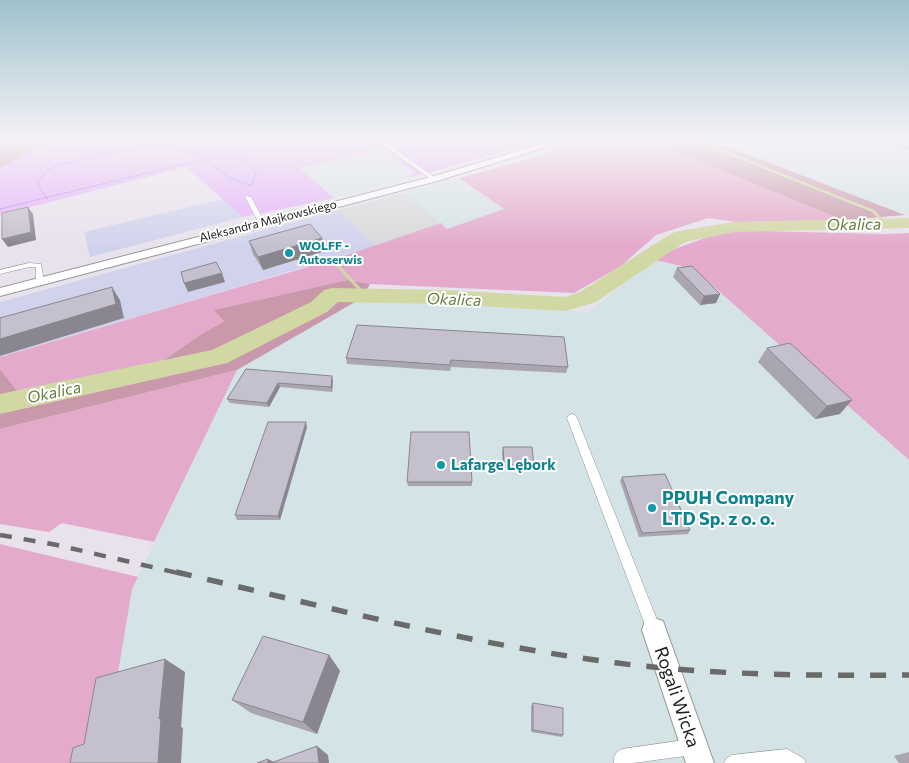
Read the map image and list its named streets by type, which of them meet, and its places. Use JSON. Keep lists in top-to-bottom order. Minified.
{"streets":{"street":["Aleksandra Majkowskiego","Rogali Wicka"]},"water":["Okalica"],"places":["WOLFF - Autoserwis","Lafarge Lębork","PPUH Company LTD Sp. z o. o."]}
